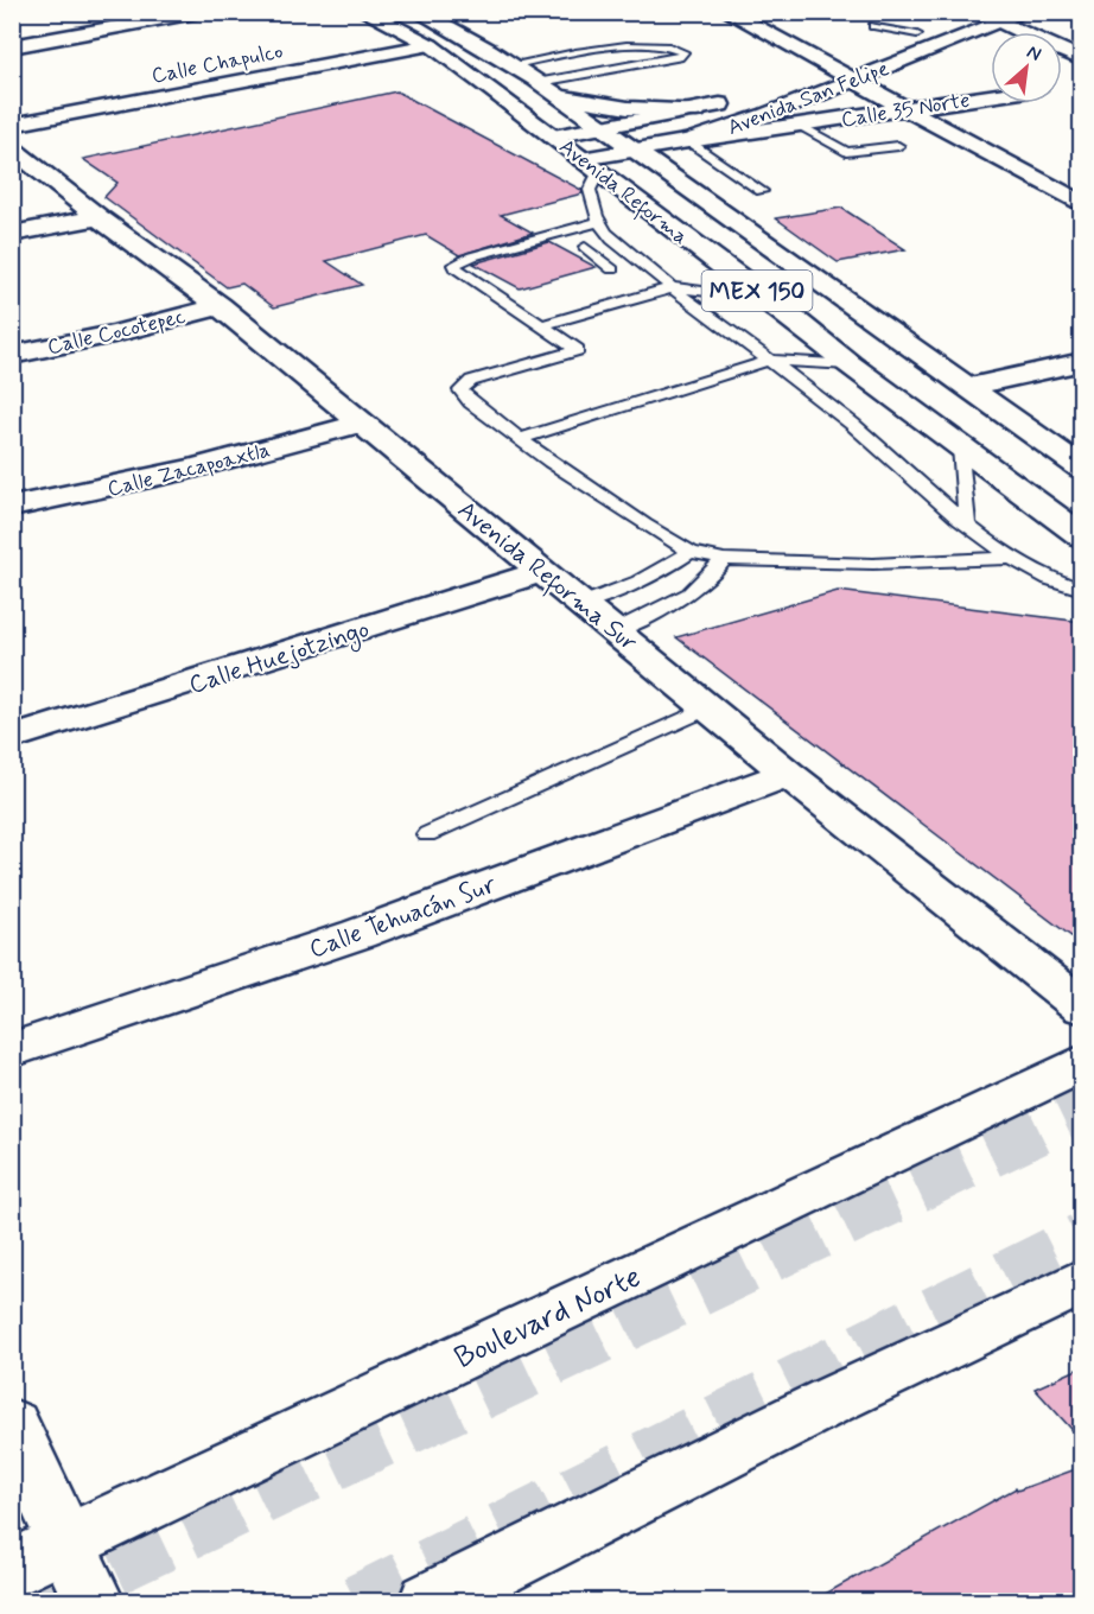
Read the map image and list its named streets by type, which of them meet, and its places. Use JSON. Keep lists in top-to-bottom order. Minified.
{"streets":{"street":["Calle Chapulco","Avenida San Felipe","Calle 35 Norte","Avenida Reforma","MEX 150","Calle Cocotepec","Calle Zacapoaxtla","Avenida Reforma Sur","Calle Huejotzingo","Calle Tehuacán Sur","Boulevard Norte"]},"crossings":[["Calle Chapulco","Avenida Reforma"],["Avenida San Felipe","Calle 35 Norte"],["Avenida San Felipe","Avenida Reforma"],["Calle Cocotepec","Avenida Reforma Sur"],["Calle Zacapoaxtla","Avenida Reforma Sur"],["Avenida Reforma Sur","Calle Huejotzingo"],["Avenida Reforma Sur","Calle Tehuacán Sur"]],"north":"top right"}
